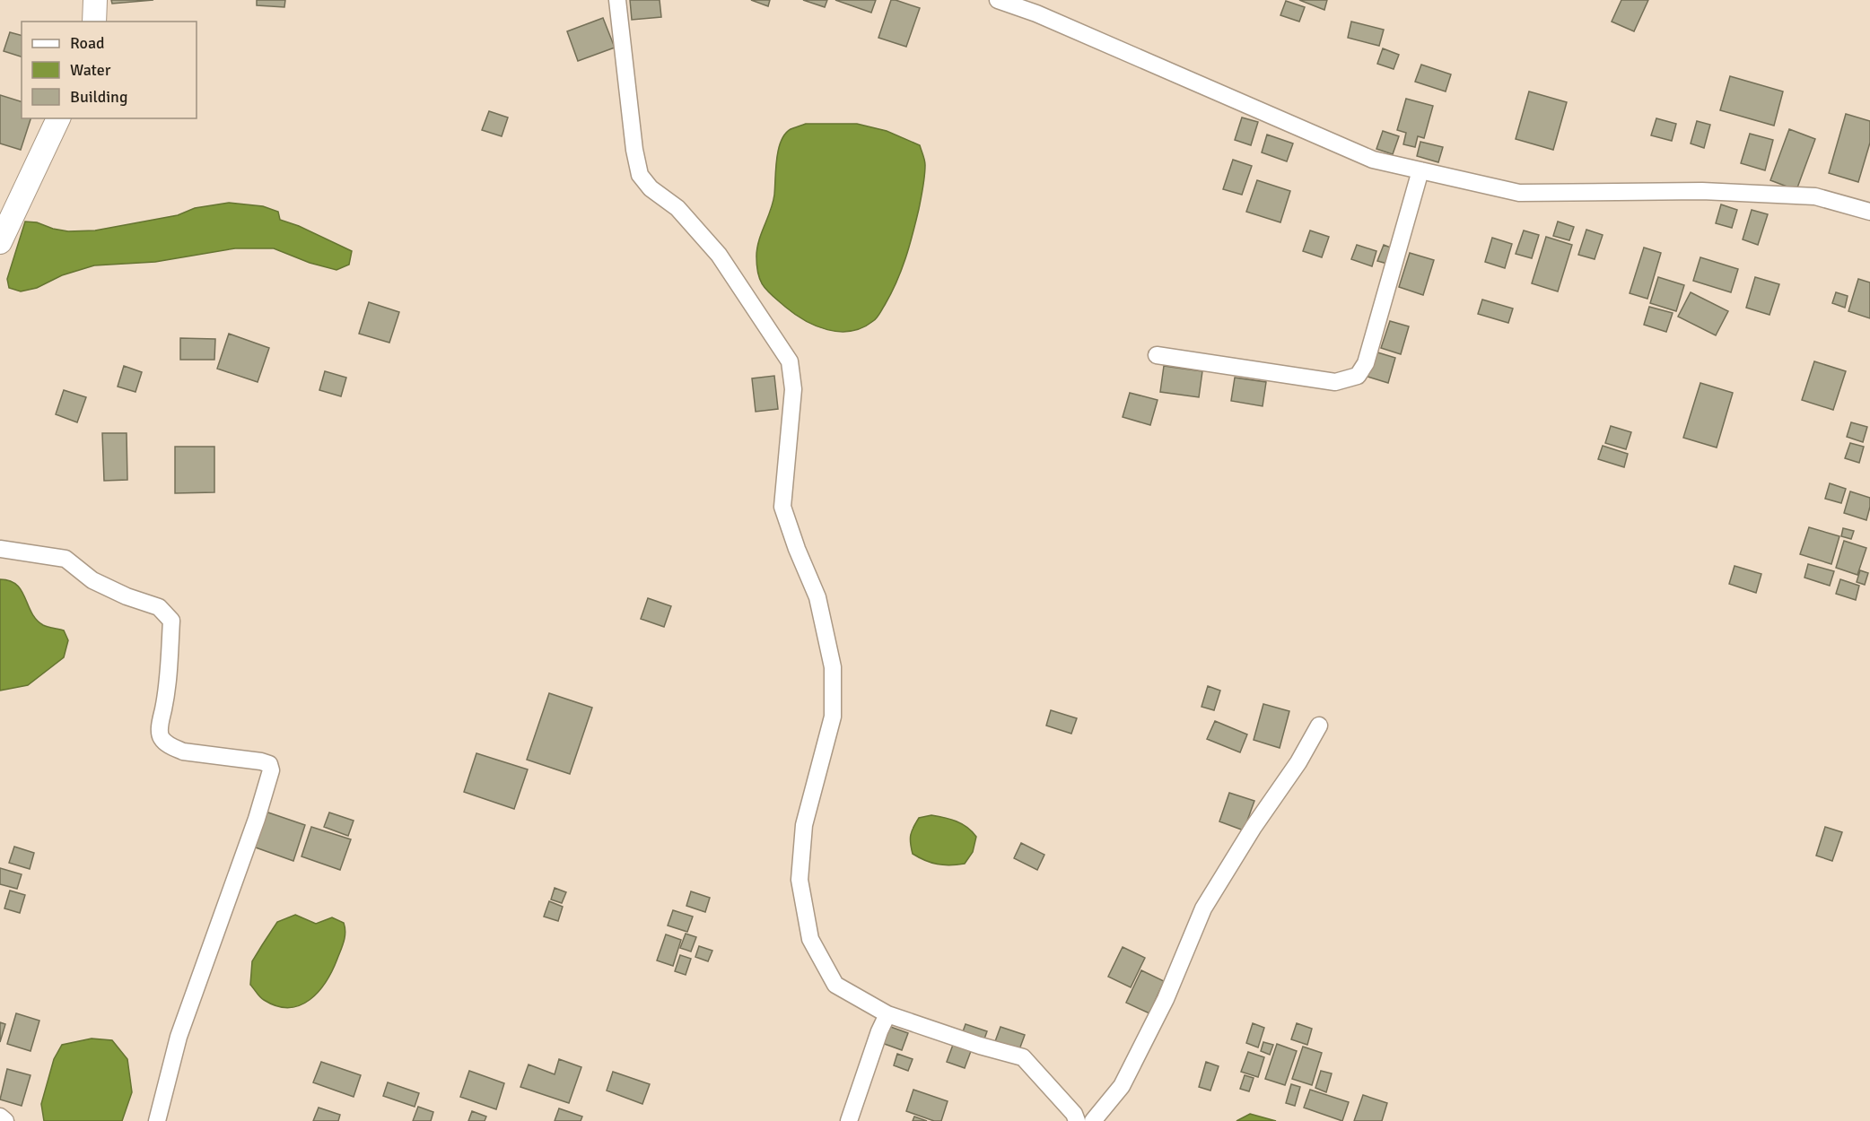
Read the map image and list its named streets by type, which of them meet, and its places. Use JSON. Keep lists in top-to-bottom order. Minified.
{"legend":["Road","Water","Building"]}
